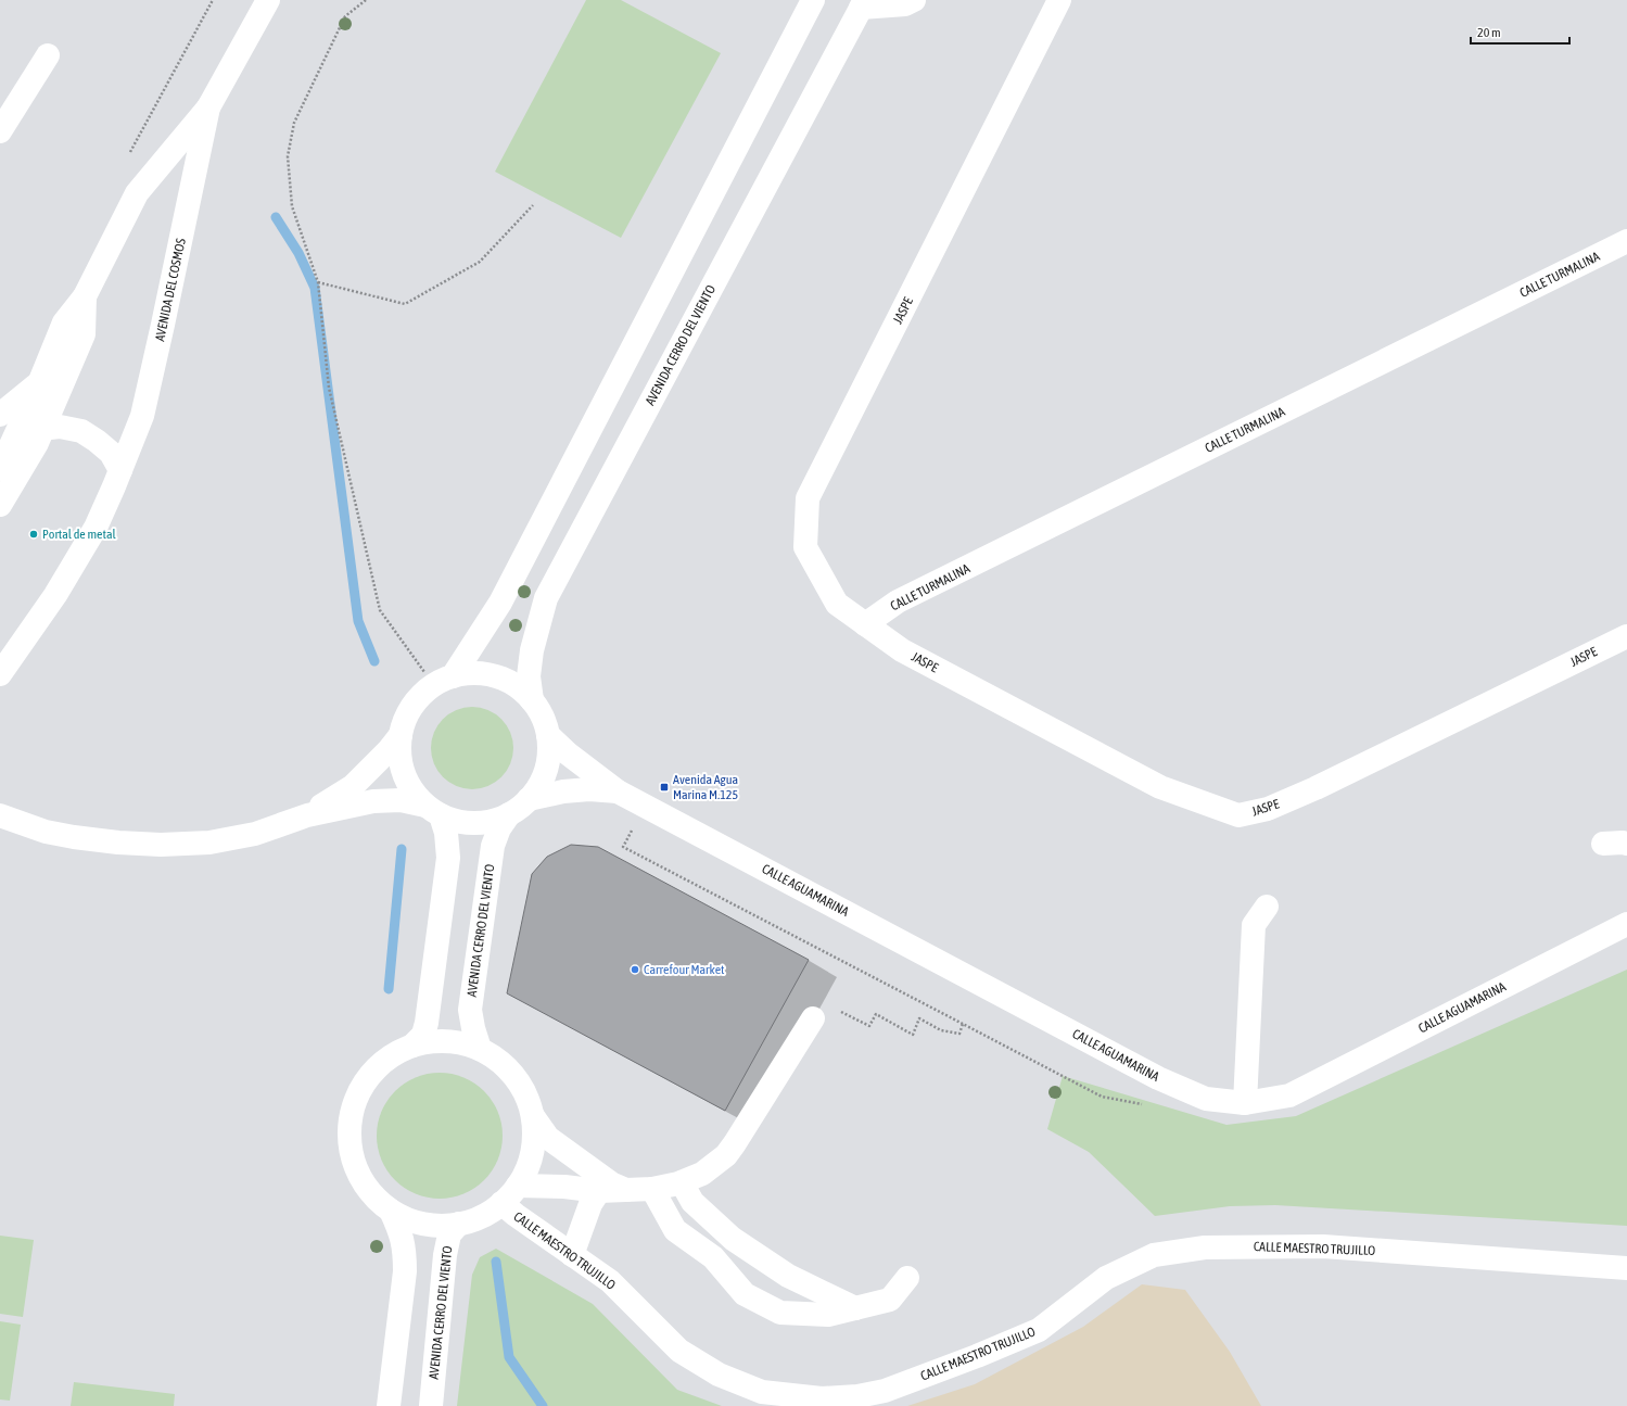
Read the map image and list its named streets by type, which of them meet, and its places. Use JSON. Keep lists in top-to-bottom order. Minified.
{"streets":{"street":["CALLE TURMALINA","AVENIDA DEL COSMOS","JASPE","AVENIDA CERRO DEL VIENTO","CALLE AGUAMARINA","CALLE MAESTRO TRUJILLO"]},"crossings":[["CALLE TURMALINA","JASPE"],["AVENIDA CERRO DEL VIENTO","CALLE AGUAMARINA"]],"places":{"other":["Portal de metal","Carrefour Market"],"transit":["Avenida Agua Marina M.125"]},"scale_bar":"20 m"}
